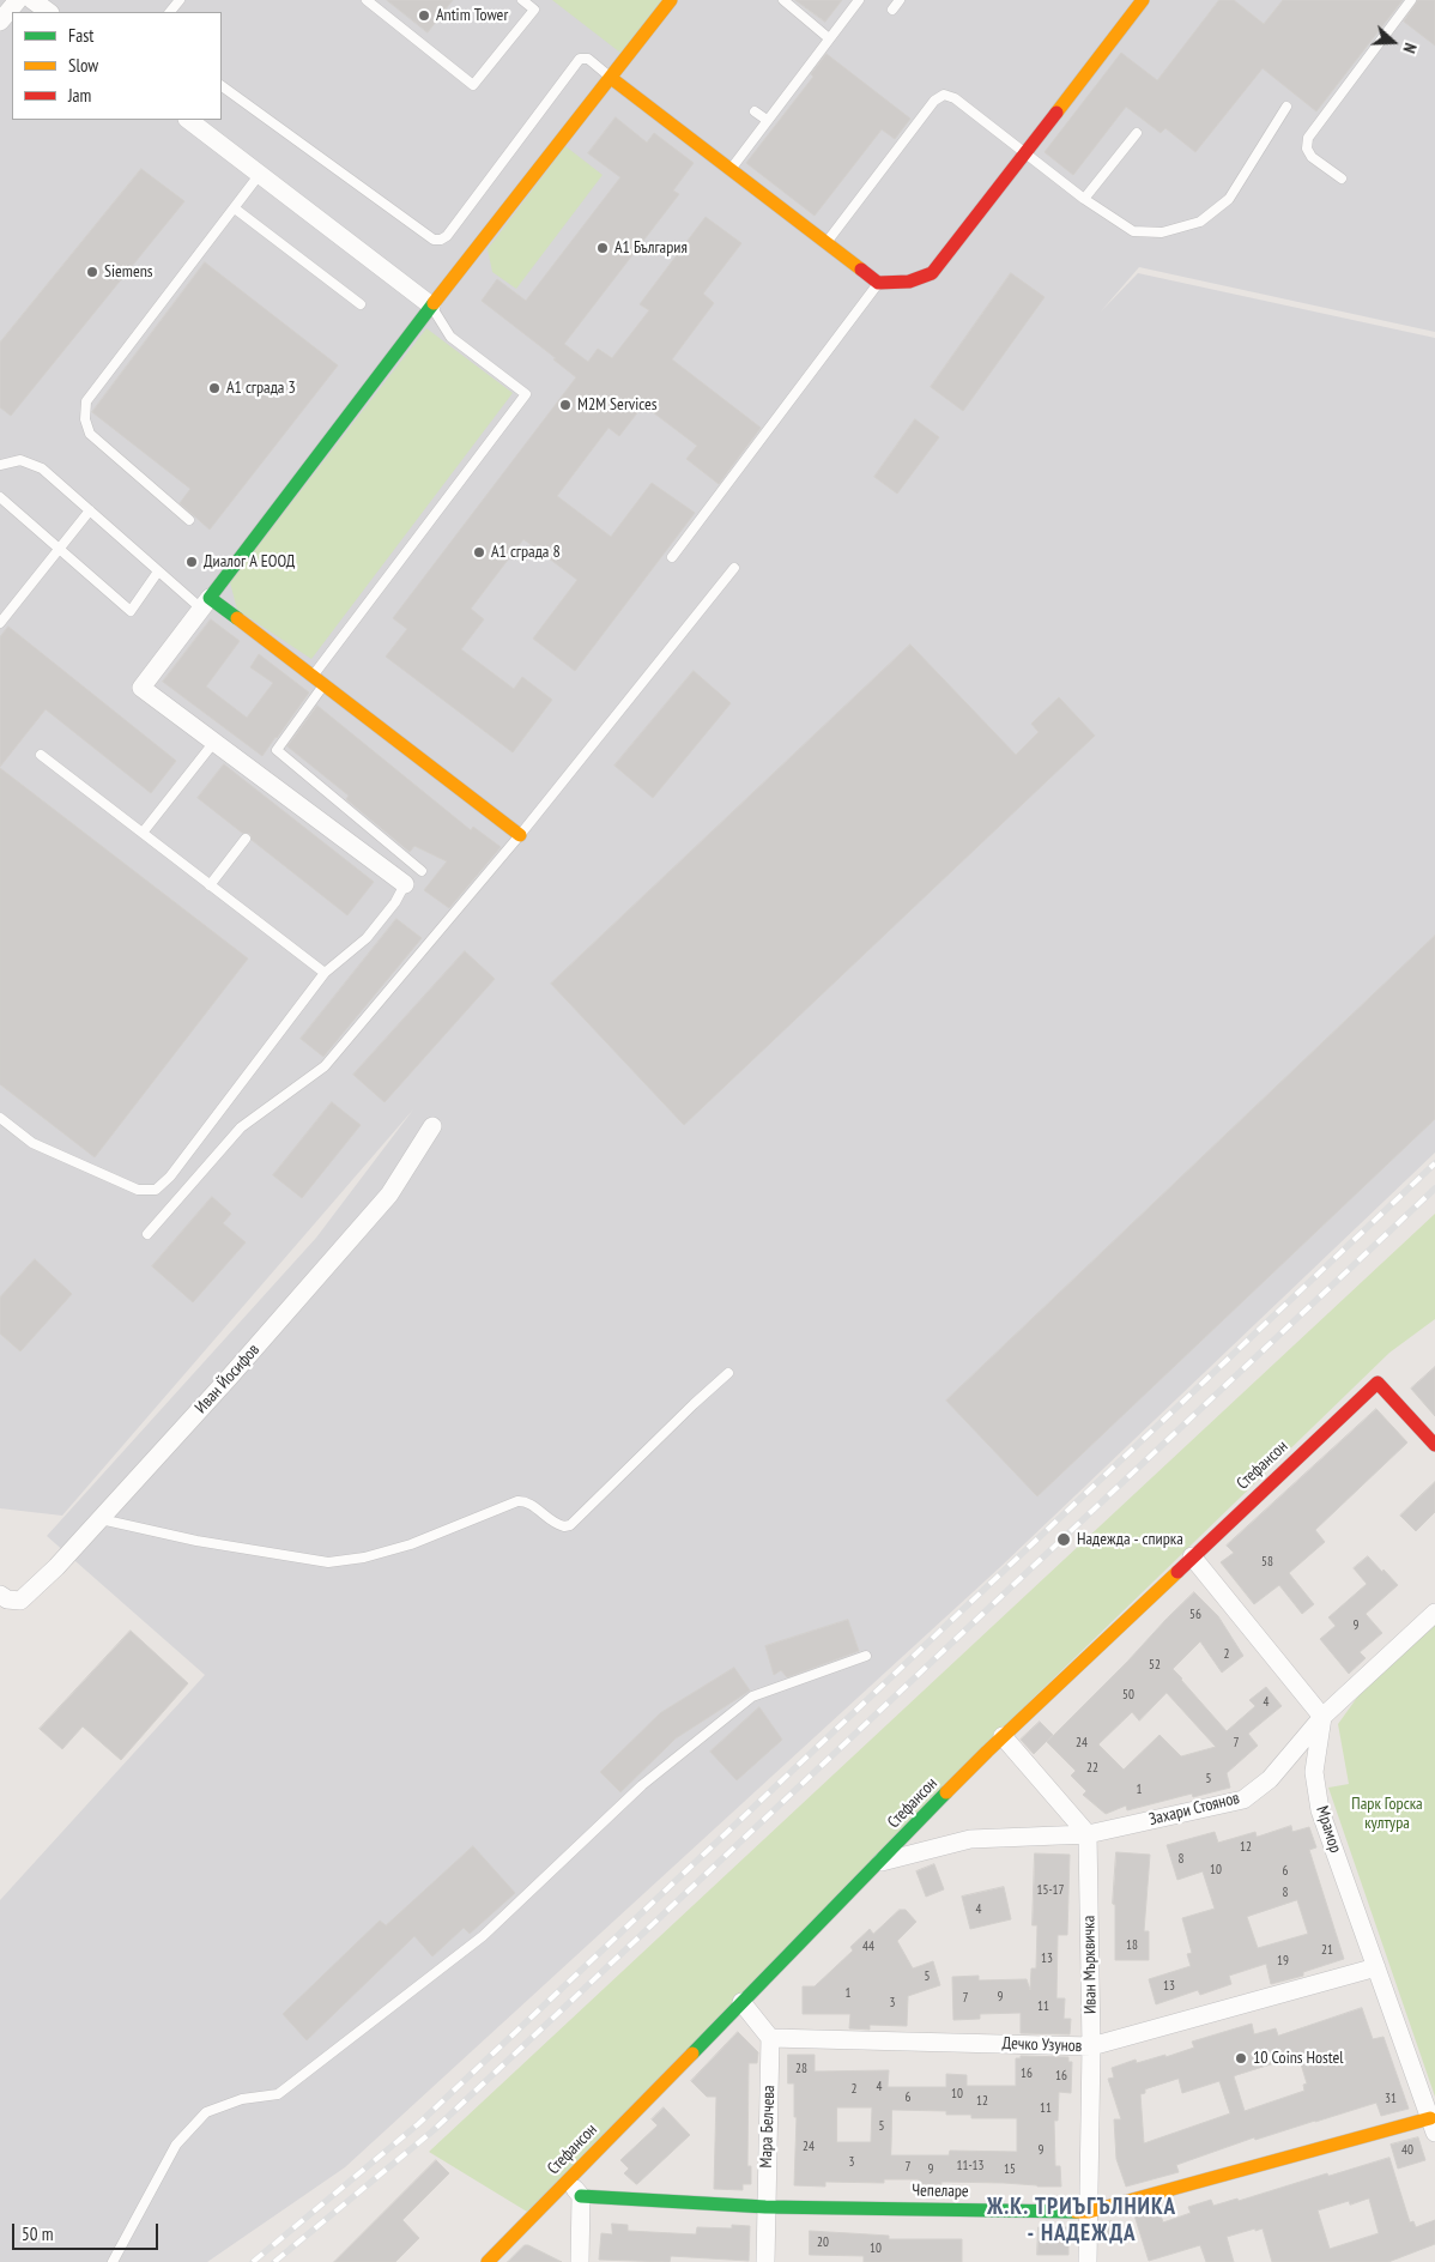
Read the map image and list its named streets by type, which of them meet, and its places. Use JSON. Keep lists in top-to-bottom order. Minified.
{"streets":{"street":["Иван Йосифов","Стефансон","Захари Стоянов","Мрамор","Иван Мърквичка","Дечко Узунов","Мара Белчева","Чепеларе"]},"crossings":[["Стефансон","Захари Стоянов"],["Захари Стоянов","Мрамор"],["Захари Стоянов","Иван Мърквичка"],["Мрамор","Дечко Узунов"],["Мрамор","Чепеларе"],["Иван Мърквичка","Дечко Узунов"],["Иван Мърквичка","Чепеларе"],["Дечко Узунов","Мара Белчева"],["Мара Белчева","Чепеларе"]],"districts":["Ж.К. ТРИЪГЪЛНИКА - НАДЕЖДА"],"parks":["Парк Горска култура"],"places":["Antim Tower","А1 България","Siemens","А1 сграда 3","M2M Services","А1 сграда 8","Диалог А ЕООД","Надежда - спирка","10 Coins Hostel"],"house_numbers":["58","56","9","2","52","50","4","24","7","22","5","1","12","8","10","6","15-17","8","4","18","44","21","13","19","5","13","1","9","7","3","11","28","16","16","4","2","10","6","31","12","11","5","24","9","40","3","11-13","7","9","15","20","10"],"legend":["Fast","Slow","Jam"],"scale_bar":"50 m","north":"right"}
